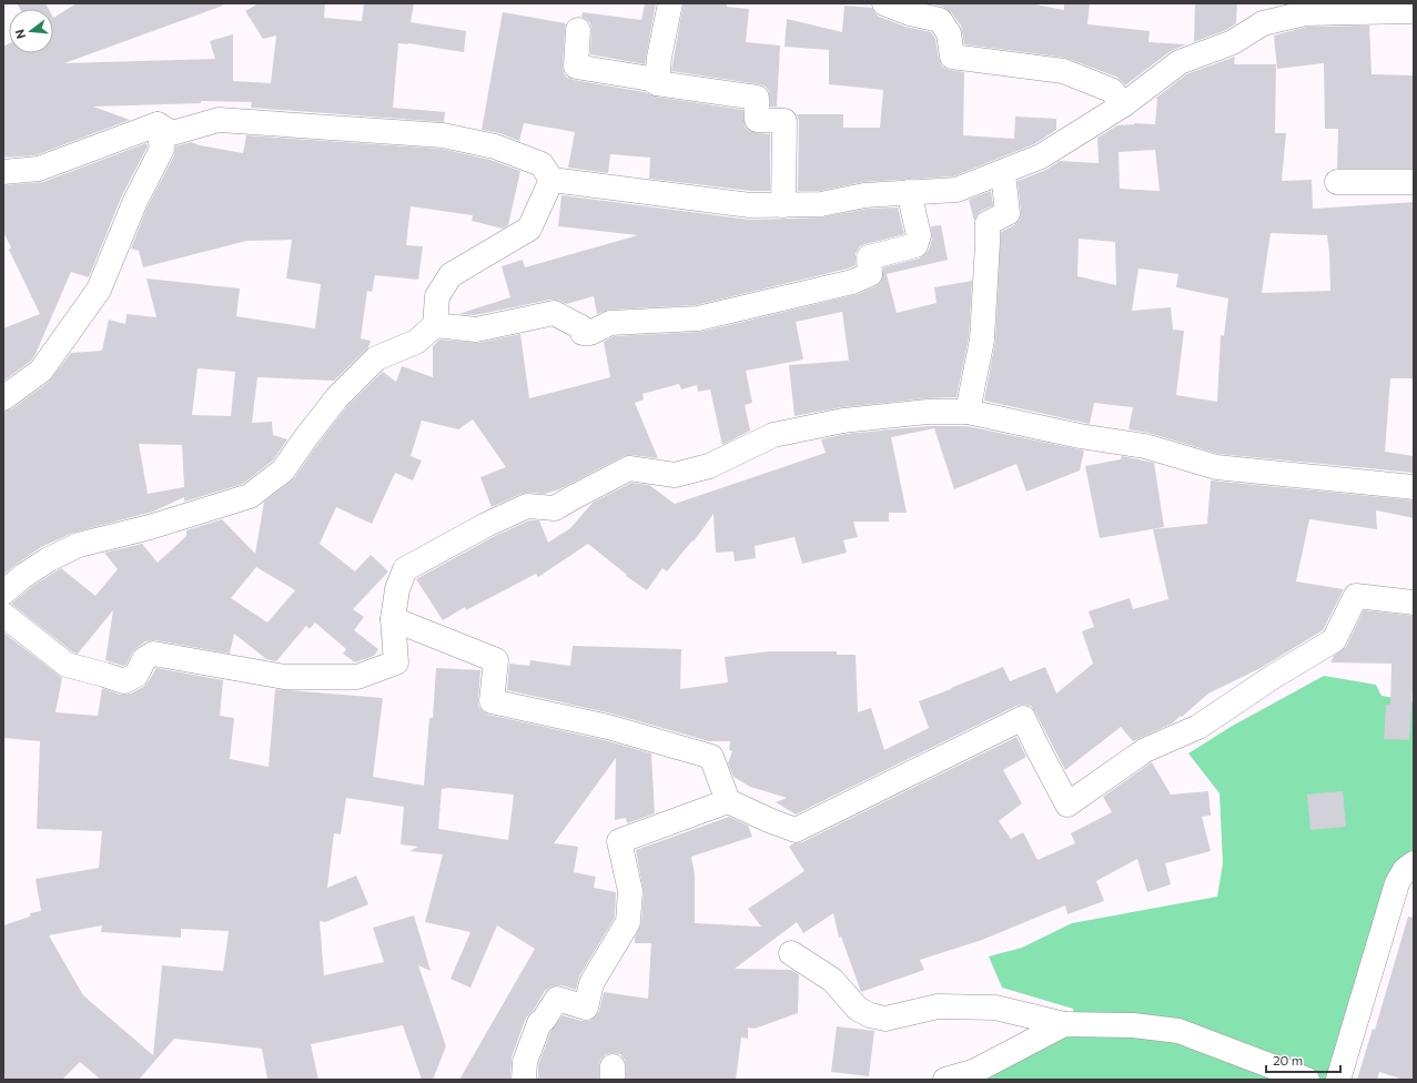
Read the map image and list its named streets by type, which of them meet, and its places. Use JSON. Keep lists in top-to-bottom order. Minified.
{"scale_bar":"20 m","north":"left"}
